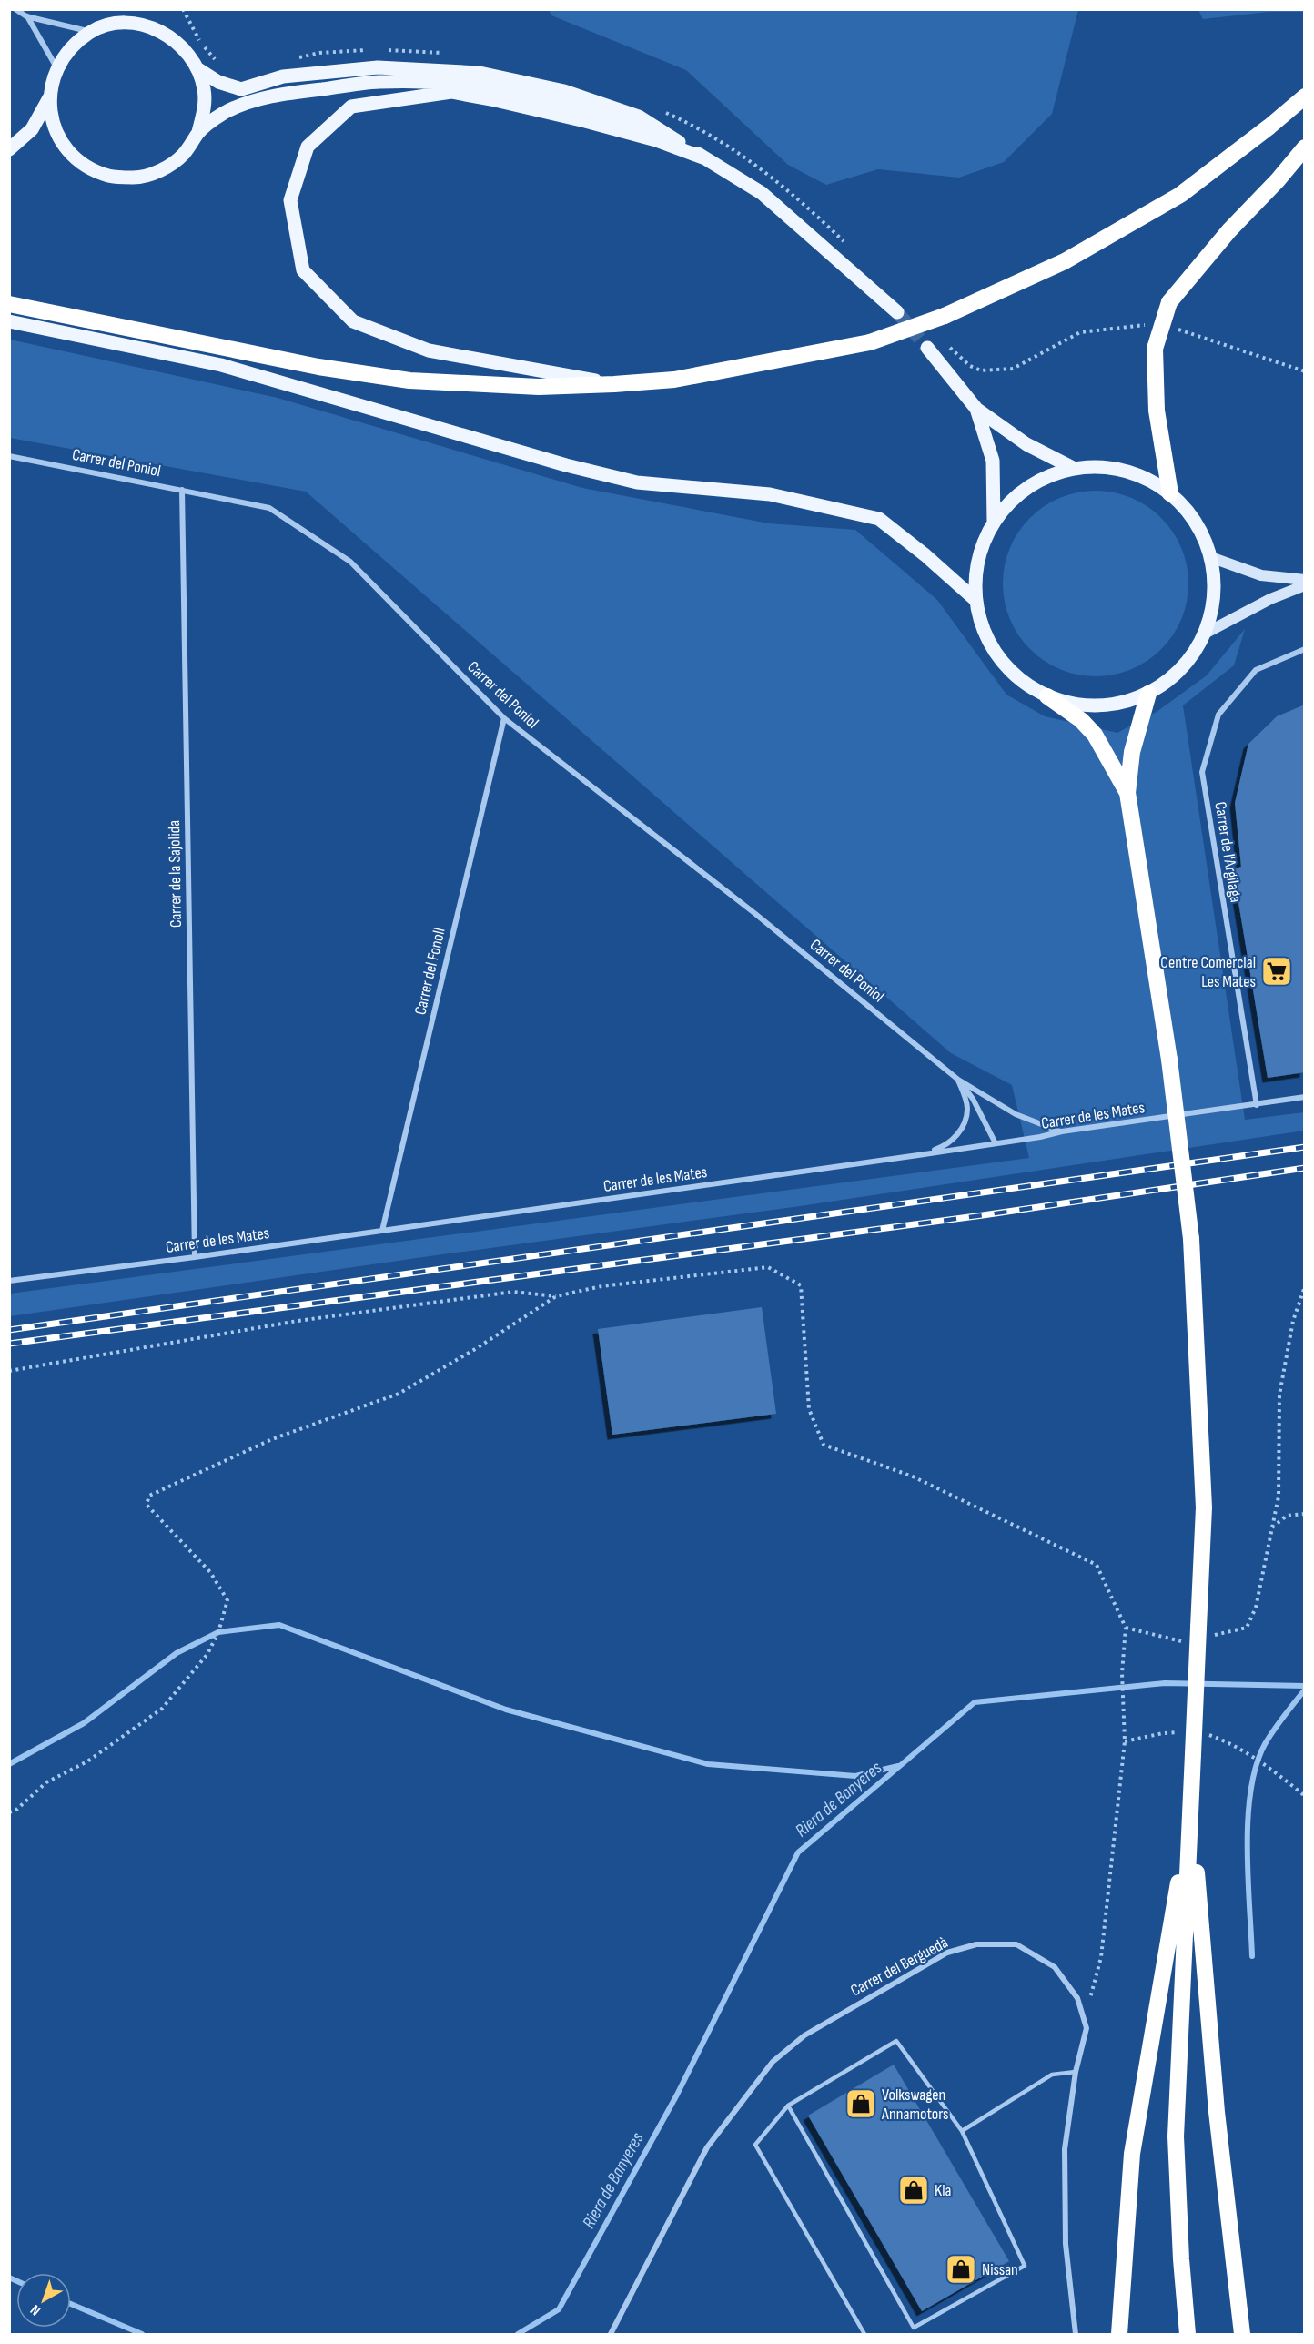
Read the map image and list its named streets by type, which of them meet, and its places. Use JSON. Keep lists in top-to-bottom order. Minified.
{"streets":{"street":["Carrer del Poniol","Carrer de l'Argilaga","Carrer de la Sajolida","Carrer del Fonoll","Carrer de les Mates","Carrer del Berguedà"]},"crossings":[["Carrer del Poniol","Carrer de la Sajolida"],["Carrer del Poniol","Carrer del Fonoll"],["Carrer del Poniol","Carrer de les Mates"],["Carrer de l'Argilaga","Carrer de les Mates"],["Carrer de la Sajolida","Carrer de les Mates"],["Carrer del Fonoll","Carrer de les Mates"]],"water":["Riera de Banyeres"],"places":{"supermarket":["Centre Comercial Les Mates"],"shop":["Volkswagen Annamotors","Kia","Nissan"]},"north":"bottom left"}
